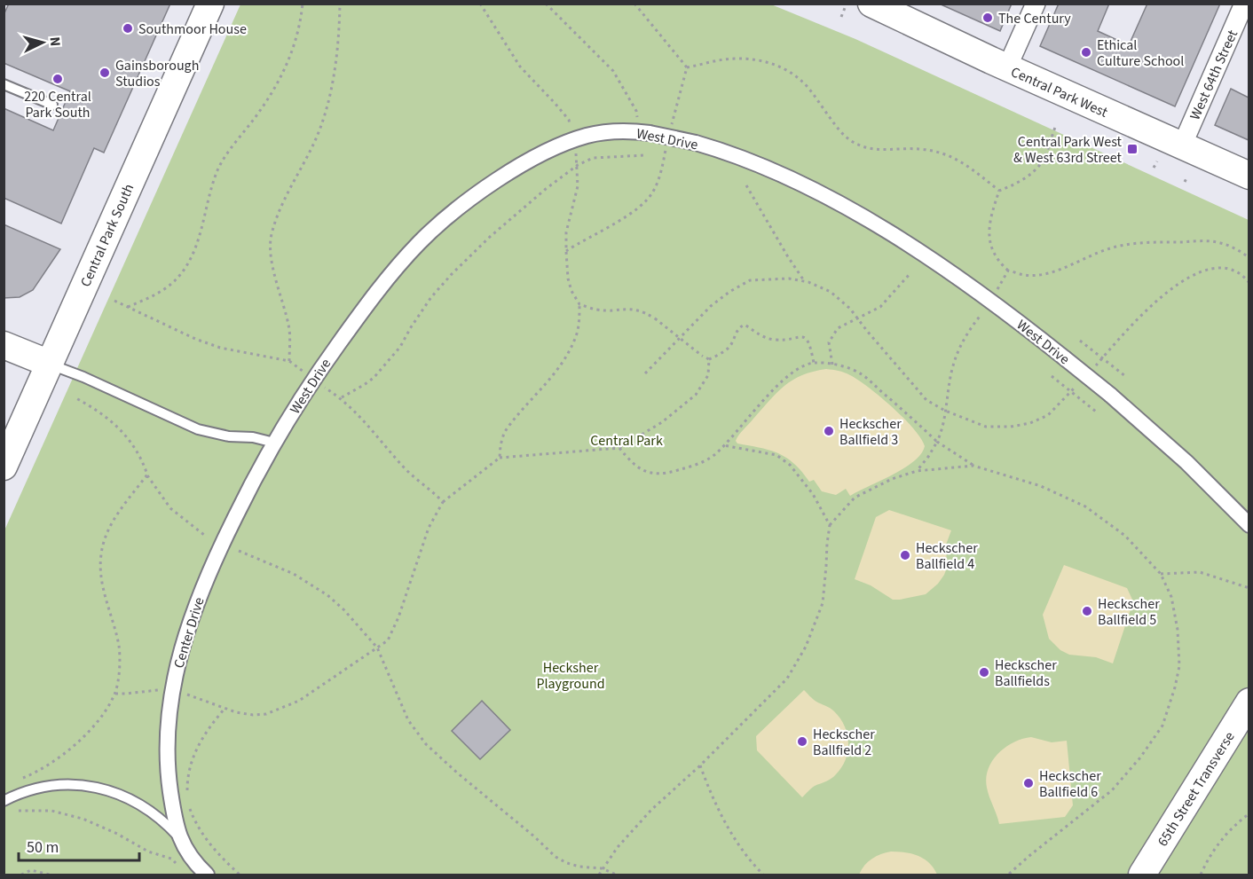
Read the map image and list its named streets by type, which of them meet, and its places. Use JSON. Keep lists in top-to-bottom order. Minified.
{"streets":{"main road":["Central Park West","Central Park South","65th Street Transverse"],"street":["West 64th Street","West Drive","Center Drive"]},"crossings":[["West 64th Street","Central Park West"],["West Drive","Center Drive"]],"parks":["Central Park","Hecksher Playground"],"places":{"other":["The Century","Southmoor House","Ethical Culture School","Gainsborough Studios","220 Central Park South","Heckscher Ballfield 3","Heckscher Ballfield 4","Heckscher Ballfield 5","Heckscher Ballfields","Heckscher Ballfield 2","Heckscher Ballfield 6"],"transit":["Central Park West & West 63rd Street"]},"scale_bar":"50 m","north":"right"}
